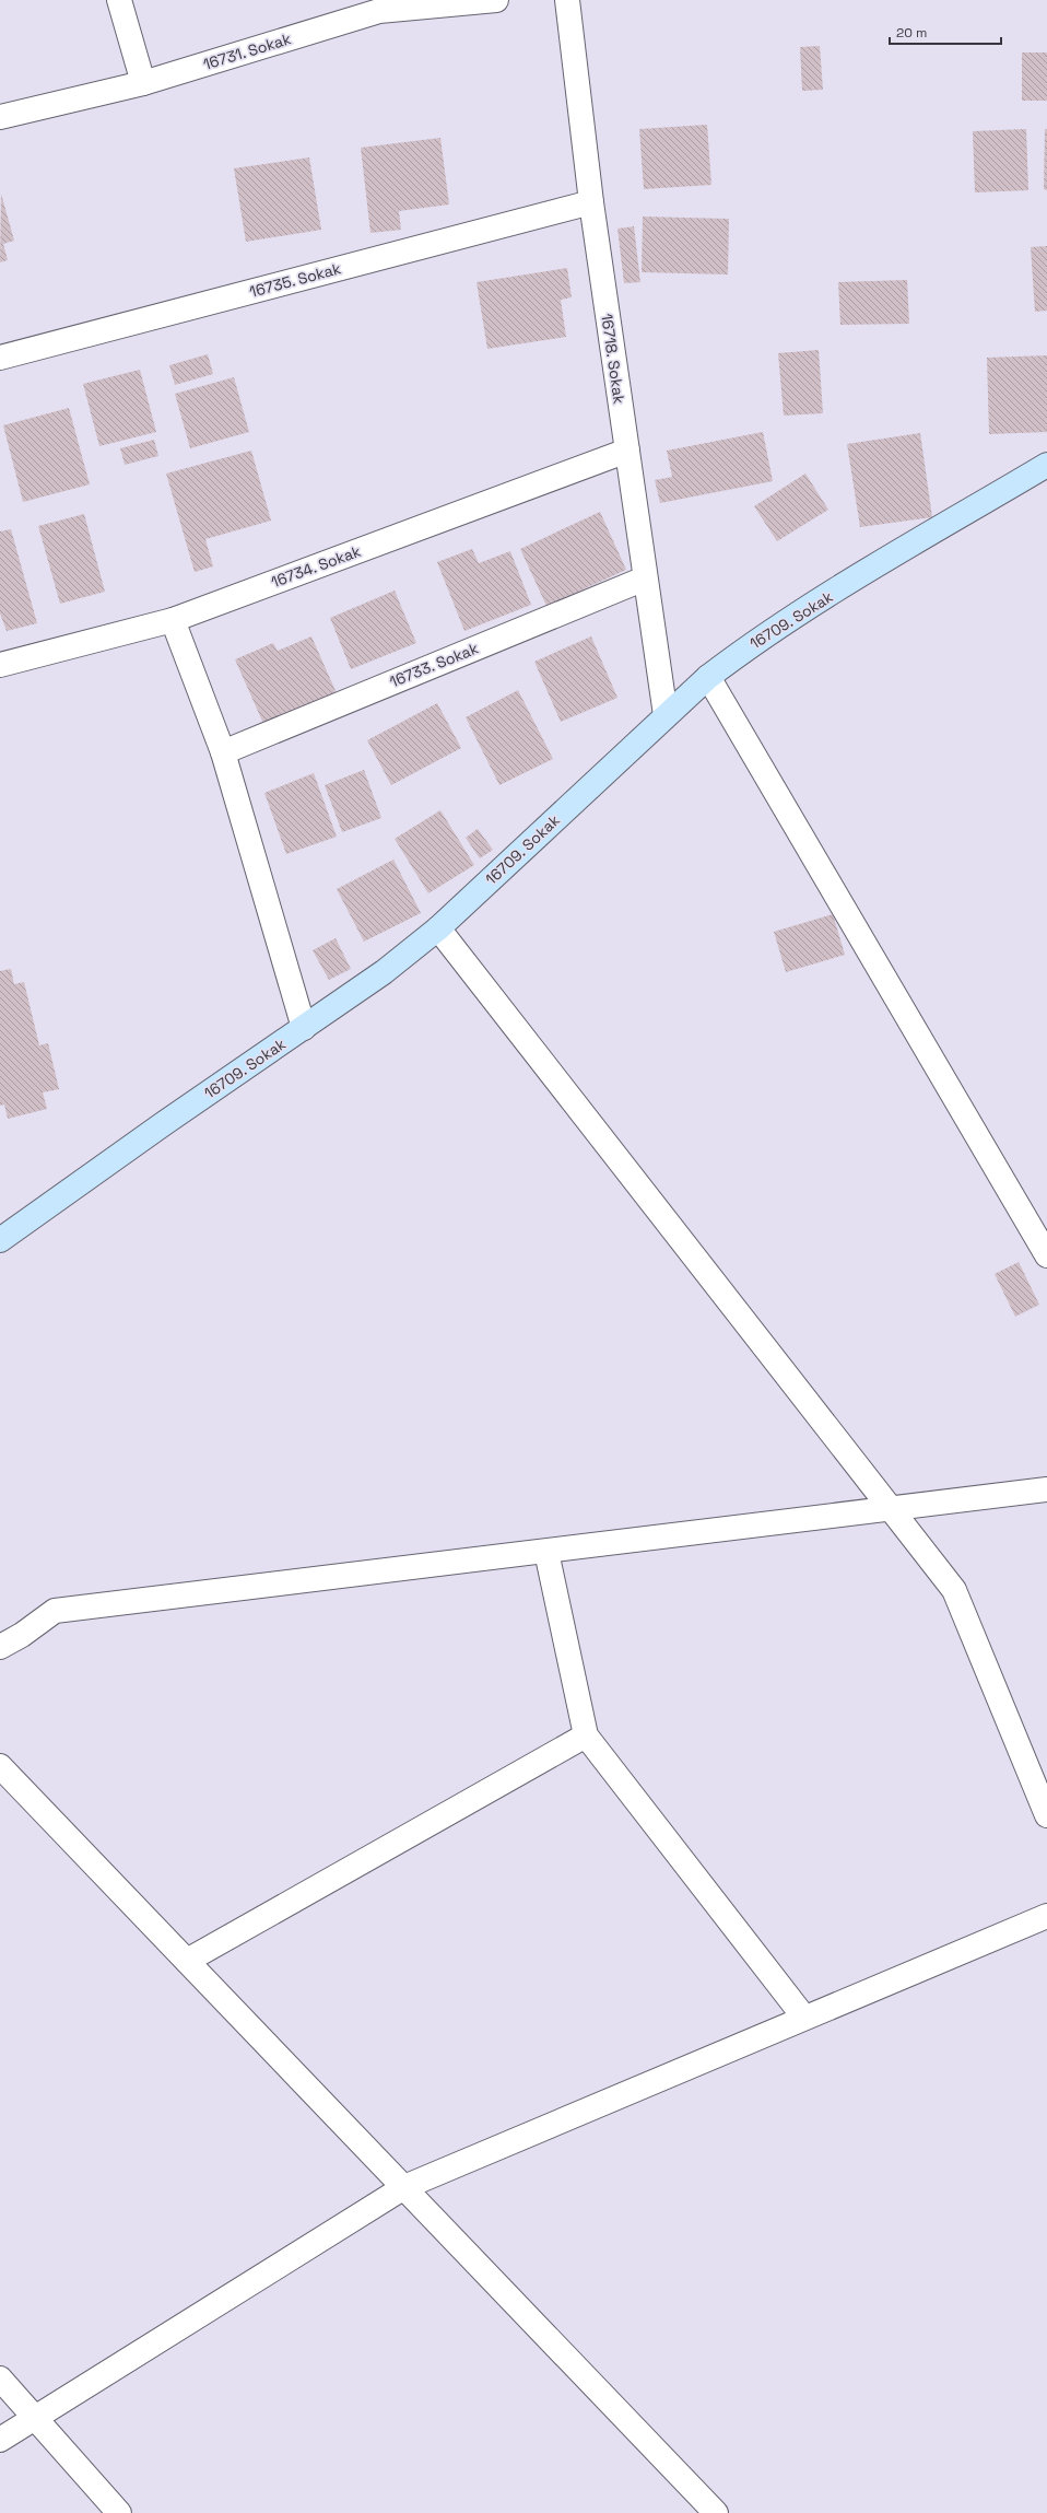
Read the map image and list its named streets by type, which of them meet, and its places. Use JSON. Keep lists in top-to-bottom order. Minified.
{"streets":{"street":["16731. Sokak","16735. Sokak","16718. Sokak","16734. Sokak","16709. Sokak","16733. Sokak"]},"crossings":[["16735. Sokak","16718. Sokak"],["16718. Sokak","16734. Sokak"],["16718. Sokak","16709. Sokak"],["16718. Sokak","16733. Sokak"]],"scale_bar":"20 m"}
